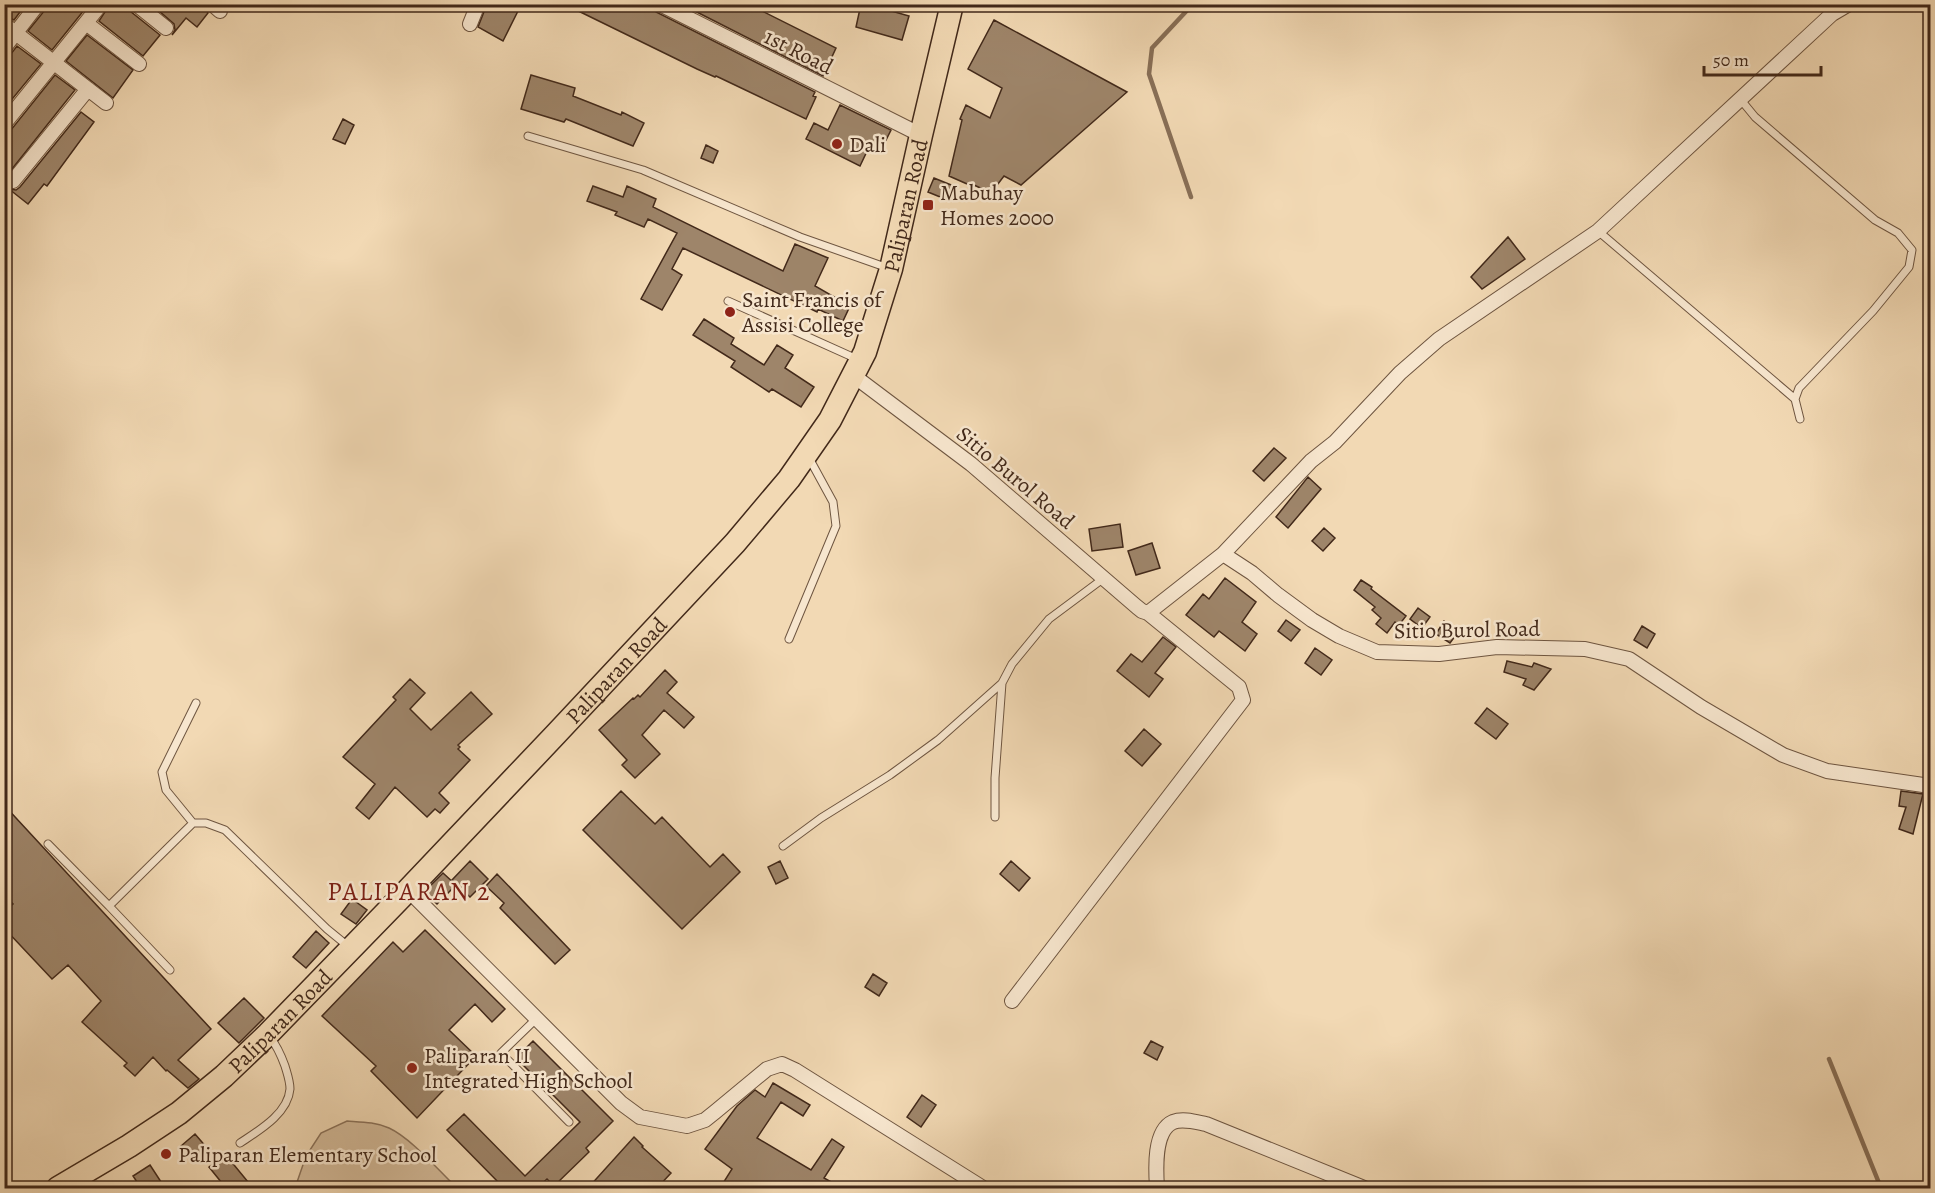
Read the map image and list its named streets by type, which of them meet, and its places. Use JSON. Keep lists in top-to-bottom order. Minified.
{"streets":{"main road":["Paliparan Road"],"street":["1st Road","Sitio Burol Road"]},"crossings":[["1st Road","Paliparan Road"],["Paliparan Road","Sitio Burol Road"]],"districts":["PALIPARAN 2"],"places":{"other":["Dali","Saint Francis of Assisi College","Paliparan II Integrated High School","Paliparan Elementary School"],"transit":["Mabuhay Homes 2000"]},"scale_bar":"50 m"}
